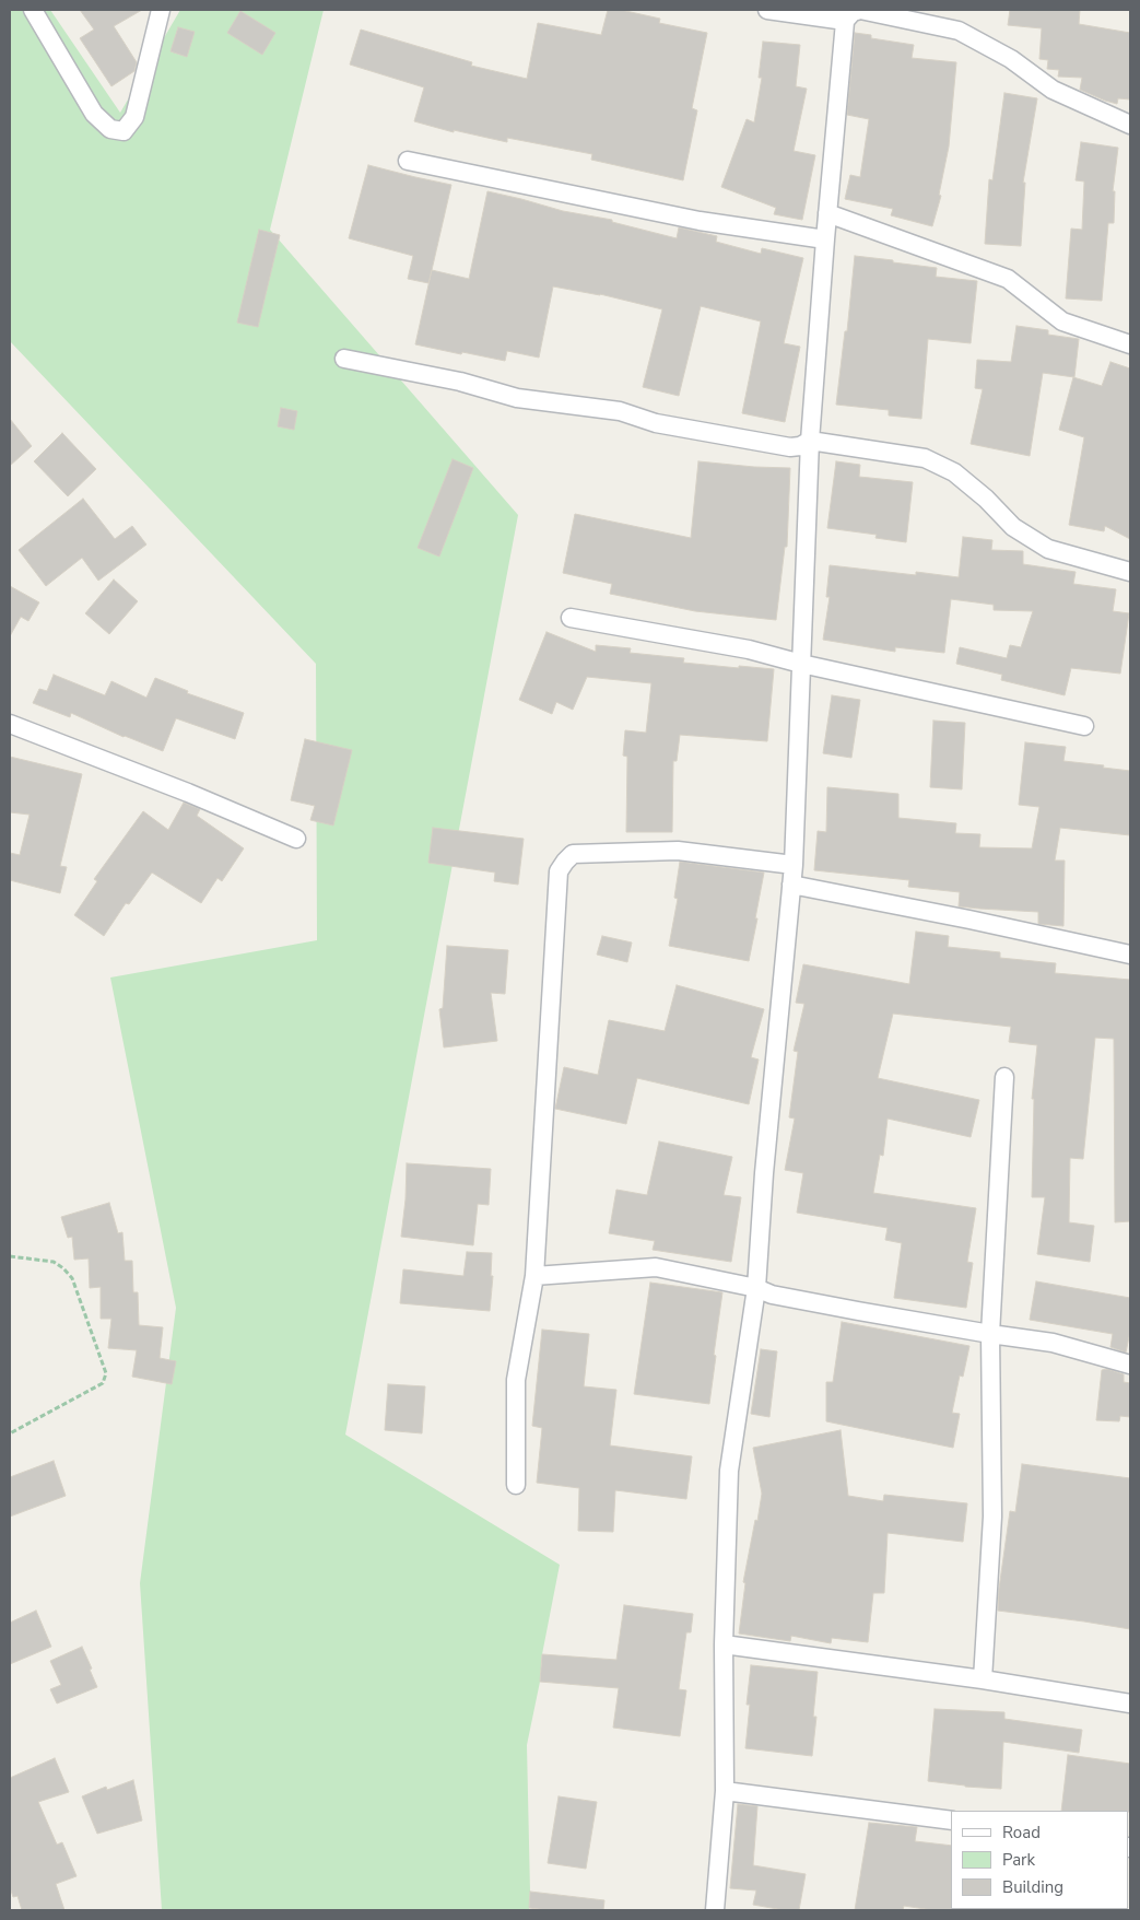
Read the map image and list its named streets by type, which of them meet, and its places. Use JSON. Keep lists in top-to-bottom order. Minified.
{"legend":["Road","Park","Building"]}
